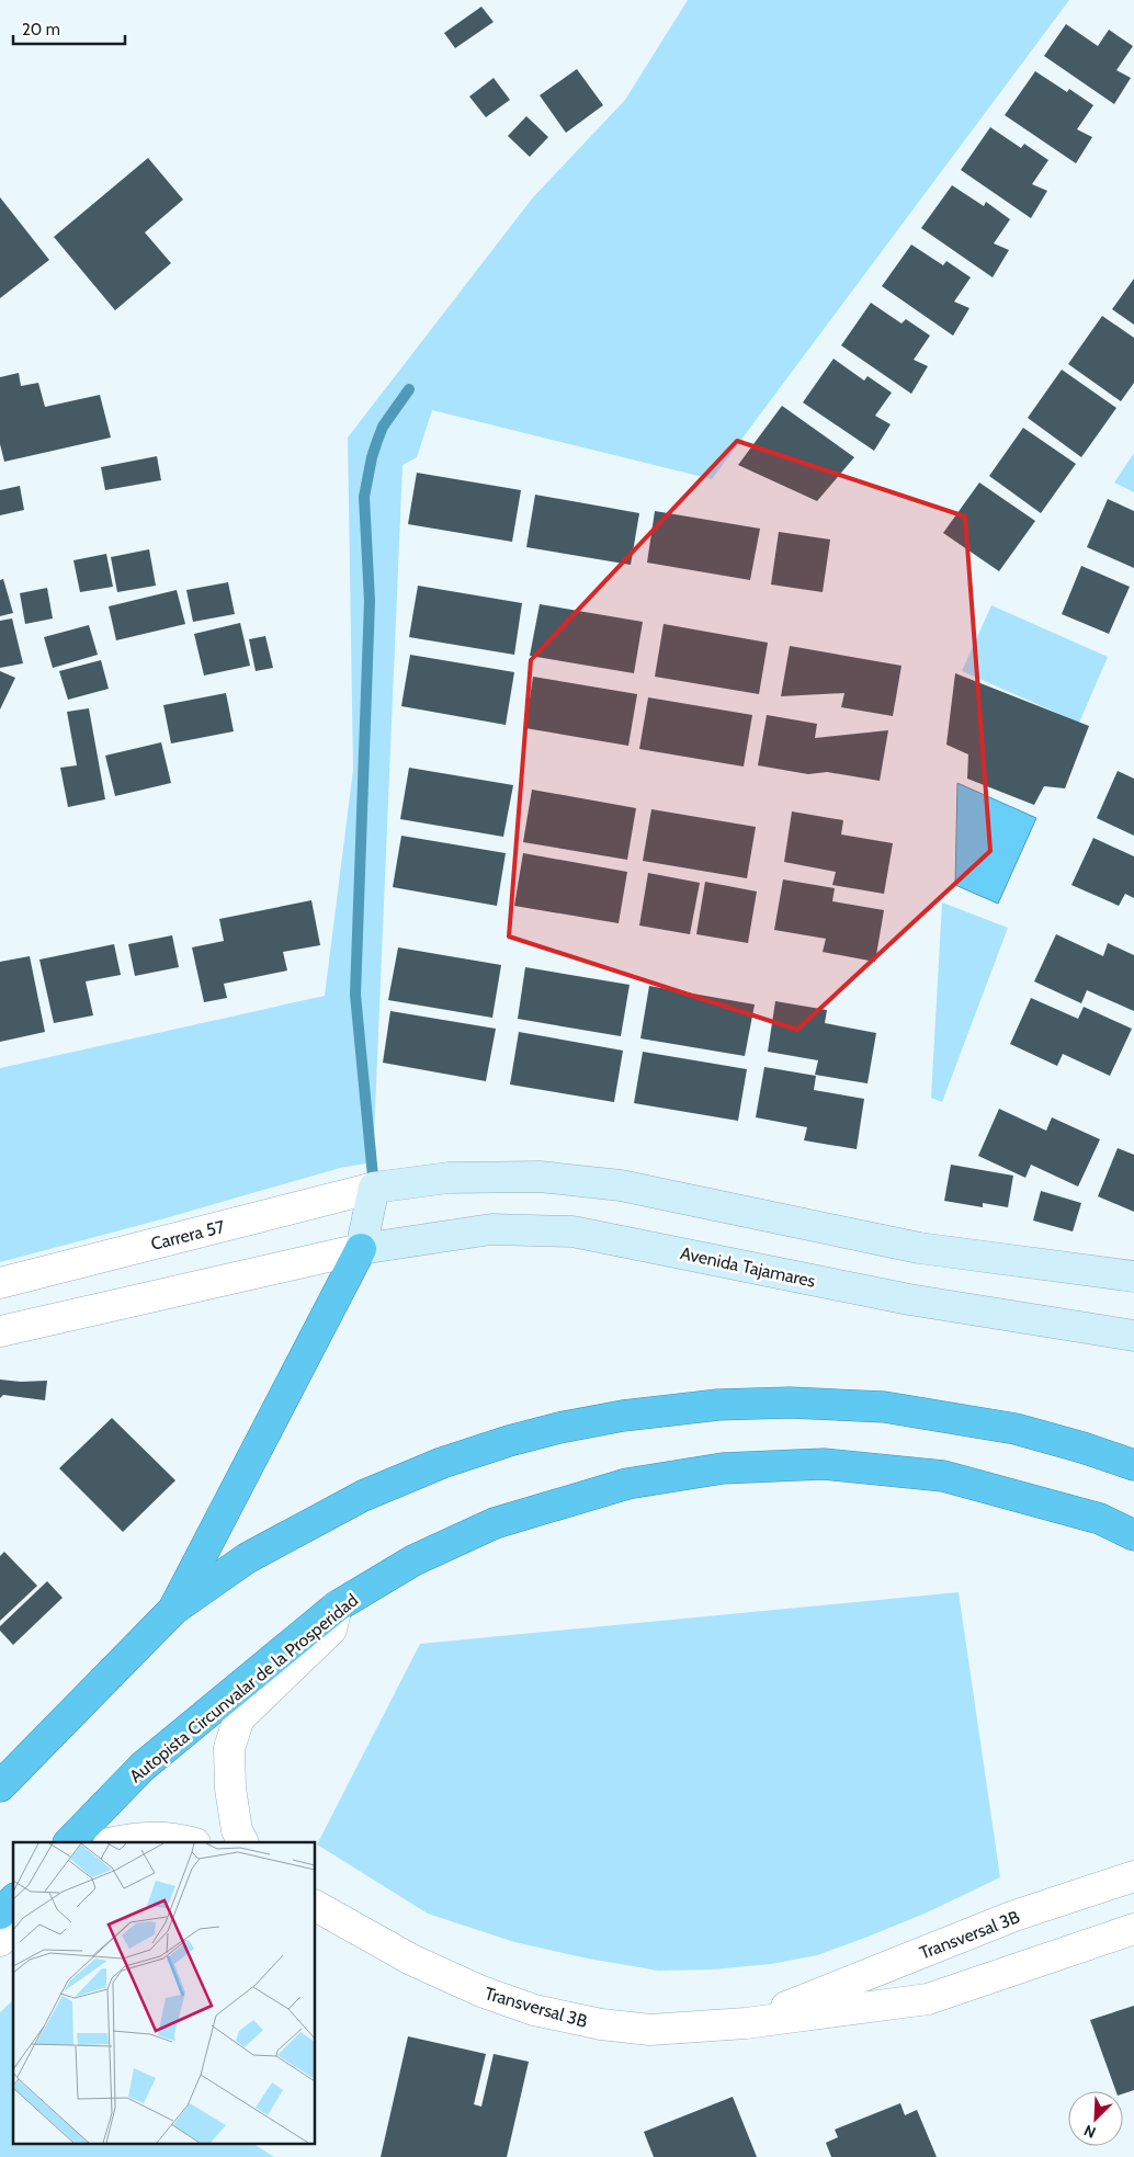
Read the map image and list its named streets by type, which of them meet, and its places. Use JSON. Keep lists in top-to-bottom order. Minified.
{"streets":{"highway":["Autopista Circunvalar de la Prosperidad"],"street":["Carrera 57","Avenida Tajamares","Transversal 3B"]},"scale_bar":"20 m","north":"bottom left"}
